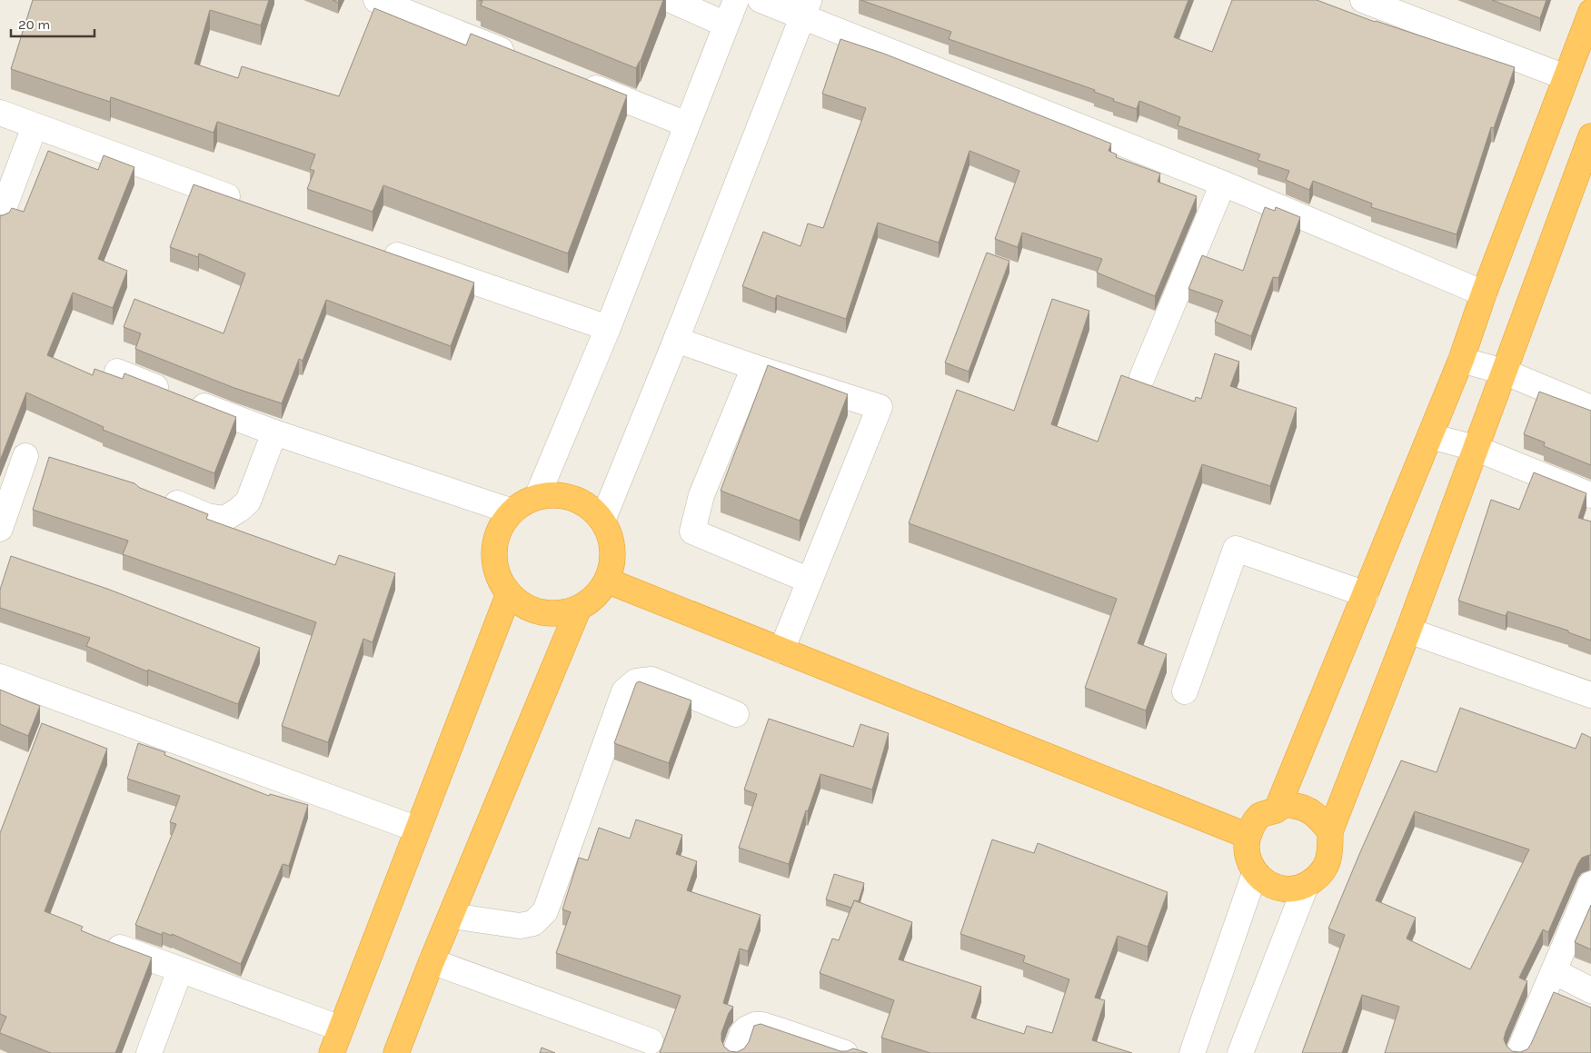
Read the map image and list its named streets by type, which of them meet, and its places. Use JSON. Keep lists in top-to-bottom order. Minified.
{"scale_bar":"20 m"}
